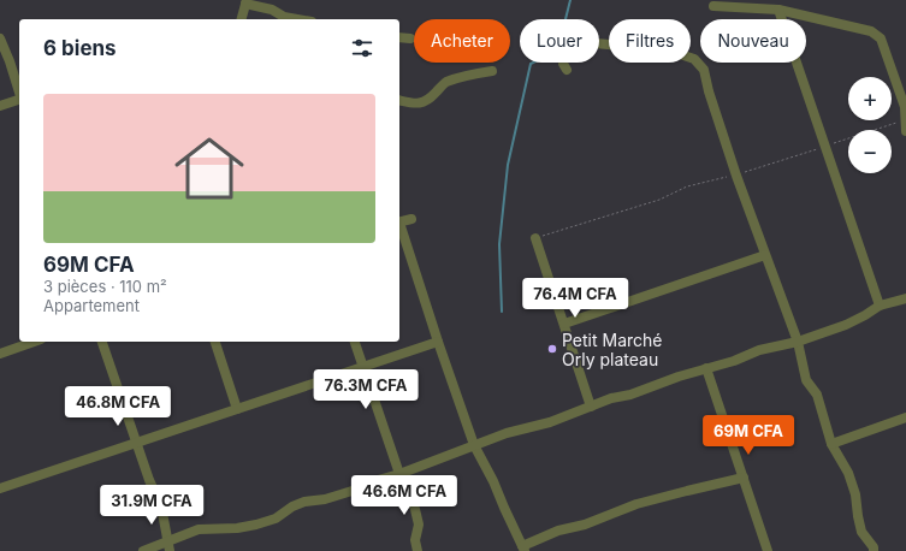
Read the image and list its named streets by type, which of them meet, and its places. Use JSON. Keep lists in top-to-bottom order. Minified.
{"places":["Petit Marché Orly plateau"],"page":{"chip":["Acheter","Louer","Filtres","Nouveau"],"heading":"6 biens","map_buttons":["+","−"],"list":[{"name":"69M CFA","note":"3 pièces · 110 m² · Appartement"}],"price":["76.4M CFA","76.3M CFA","46.8M CFA","69M CFA","46.6M CFA","31.9M CFA"]}}
